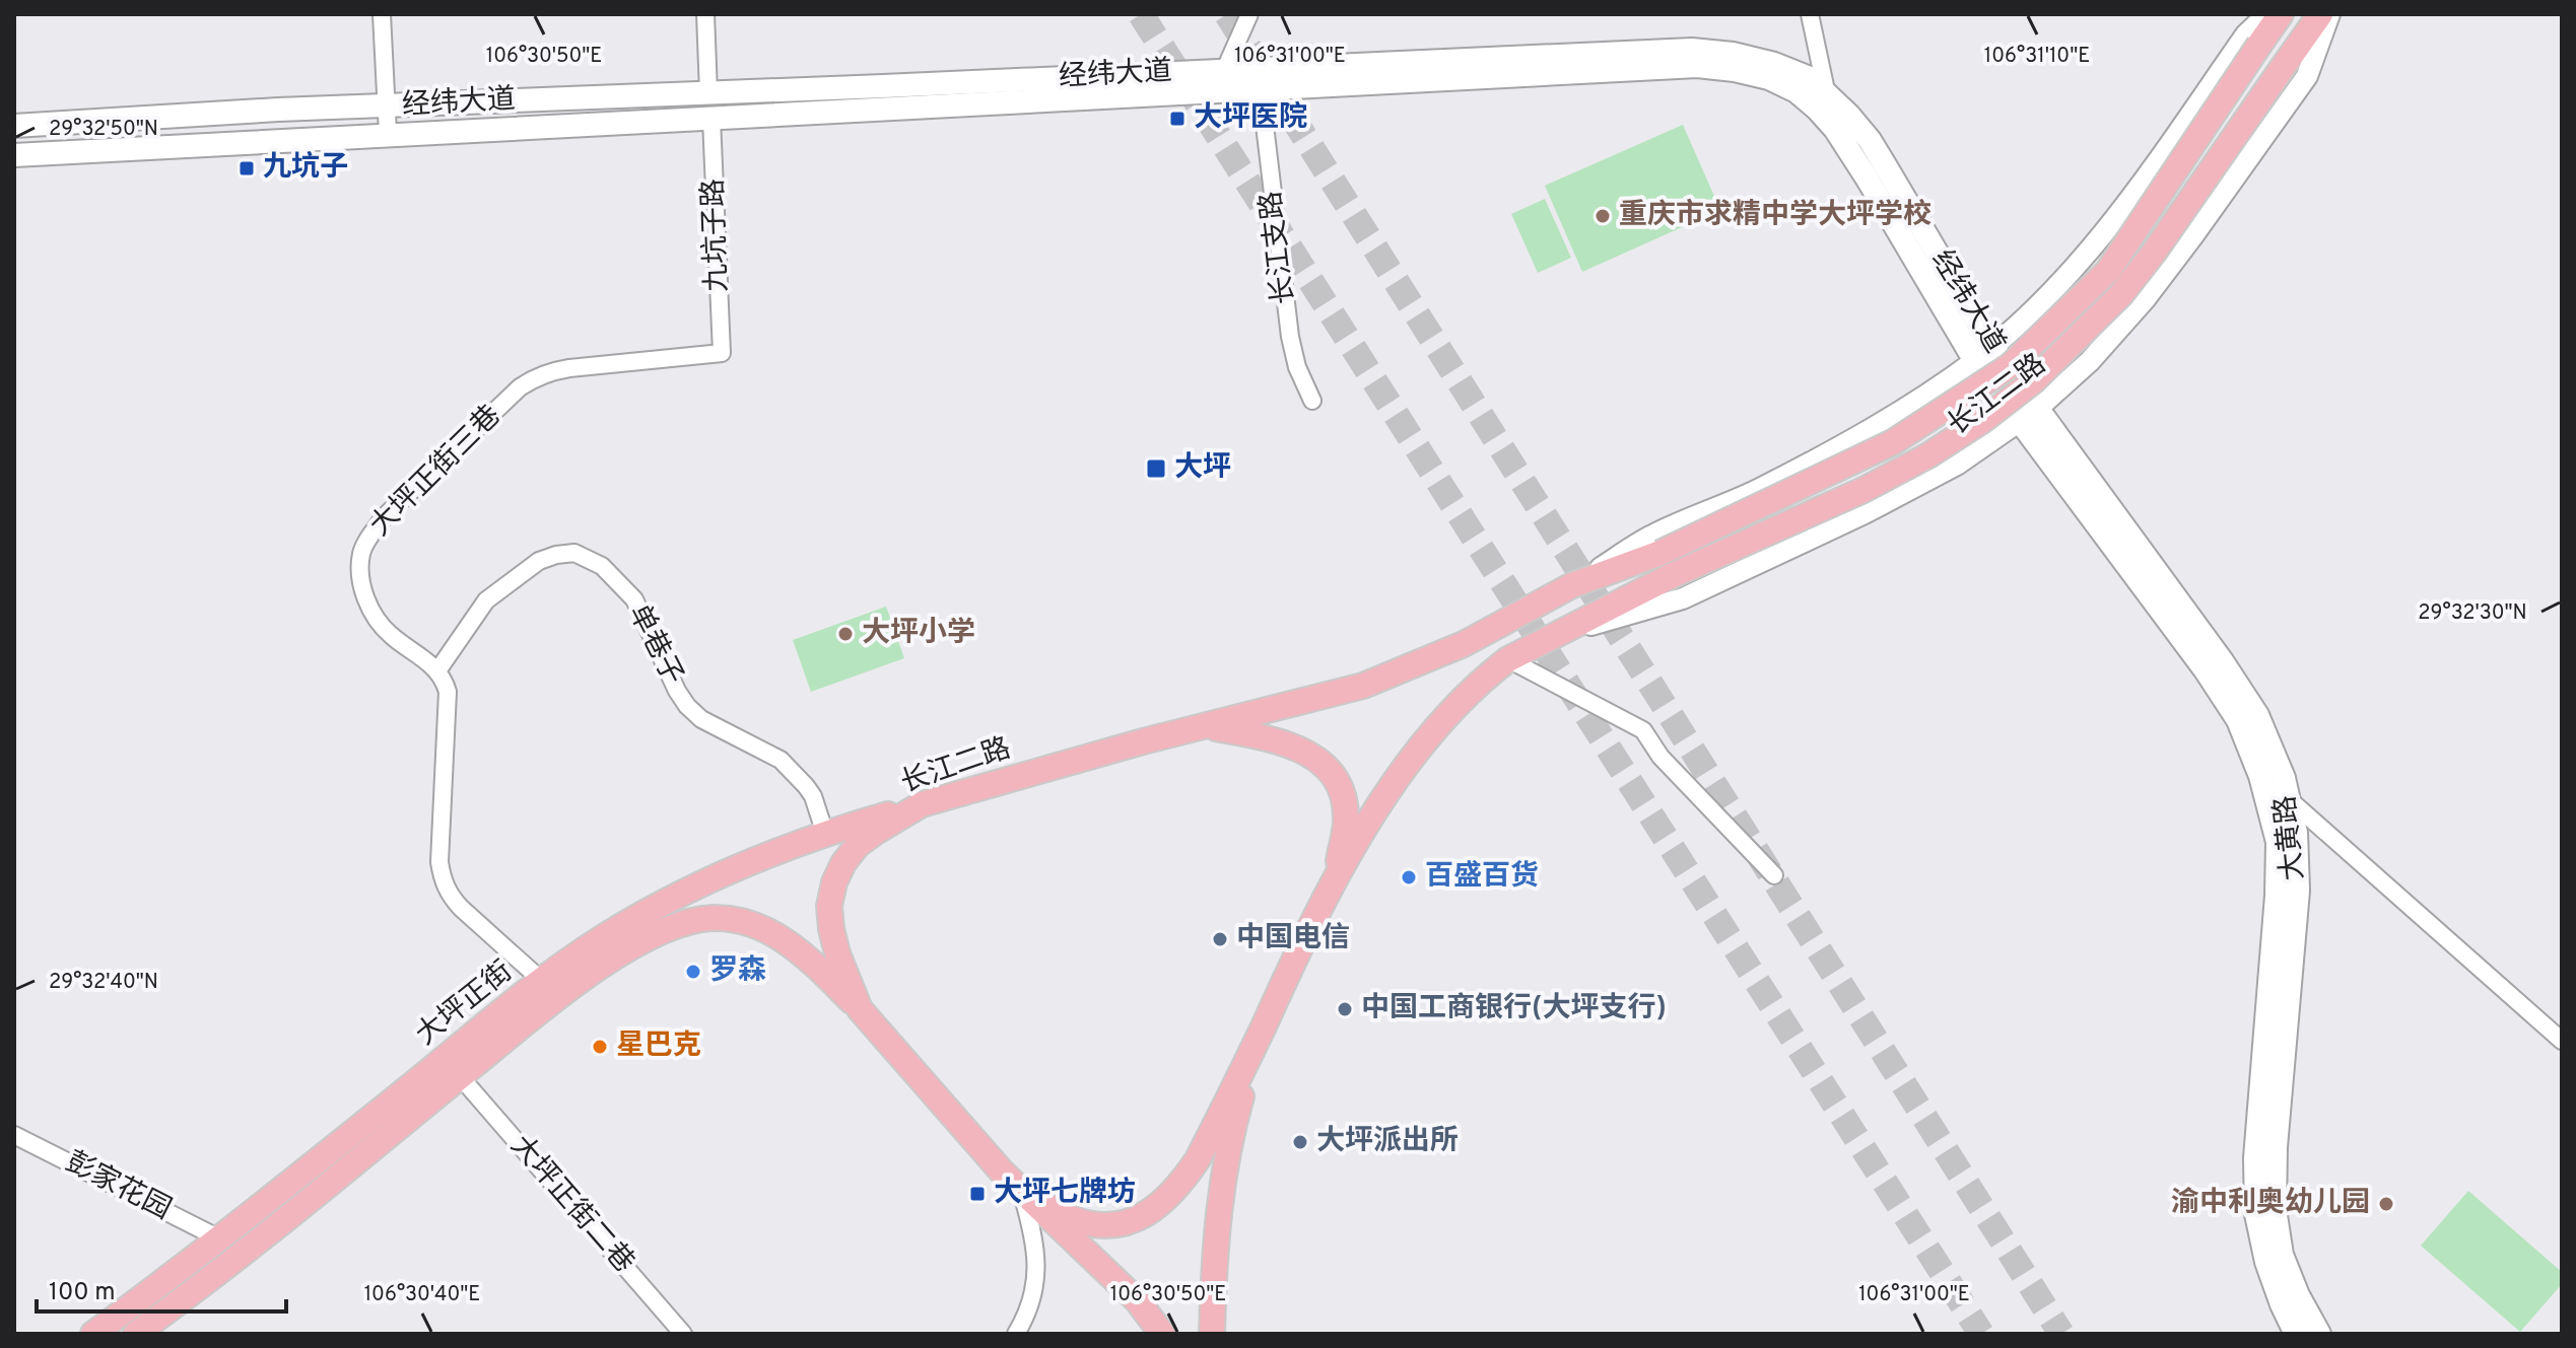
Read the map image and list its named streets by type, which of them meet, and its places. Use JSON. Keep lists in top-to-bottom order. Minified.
{"streets":{"main road":["经纬大道","长江二路","大黄路","大坪正街"],"street":["九坑子路","长江支路","大坪正街三巷","单巷子","彭家花园","大坪正街二巷"]},"crossings":[["经纬大道","九坑子路"],["经纬大道","长江支路"],["经纬大道","长江二路"],["经纬大道","大黄路"],["九坑子路","大坪正街三巷"],["长江二路","大黄路"],["长江二路","大坪正街"],["大坪正街三巷","单巷子"],["单巷子","大坪正街"],["大坪正街","彭家花园"],["大坪正街","大坪正街二巷"]],"places":{"transit":["大坪医院","九坑子","大坪","大坪七牌坊"],"other":["重庆市求精中学大坪学校","大坪小学","百盛百货","中国电信","罗森","中国工商银行(大坪支行)","星巴克","大坪派出所","渝中利奥幼儿园"]},"scale_bar":"100 m","coordinates":["106°30'50\"E","106°31'00\"E","106°31'10\"E","29°32'50\"N","29°32'30\"N","29°32'40\"N","106°30'40\"E"]}
